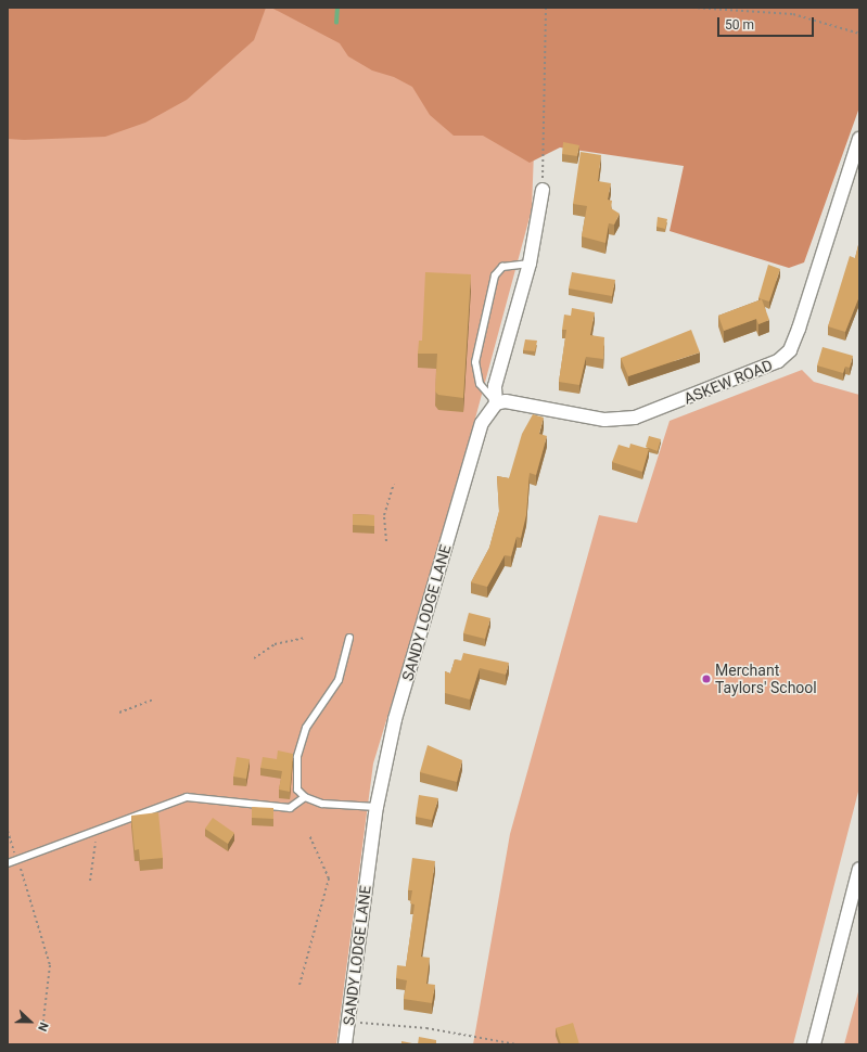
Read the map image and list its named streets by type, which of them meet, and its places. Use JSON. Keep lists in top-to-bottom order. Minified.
{"streets":{"street":["ASKEW ROAD","SANDY LODGE LANE"]},"crossings":[["ASKEW ROAD","SANDY LODGE LANE"]],"places":["Merchant Taylors' School"],"scale_bar":"50 m","north":"right"}
